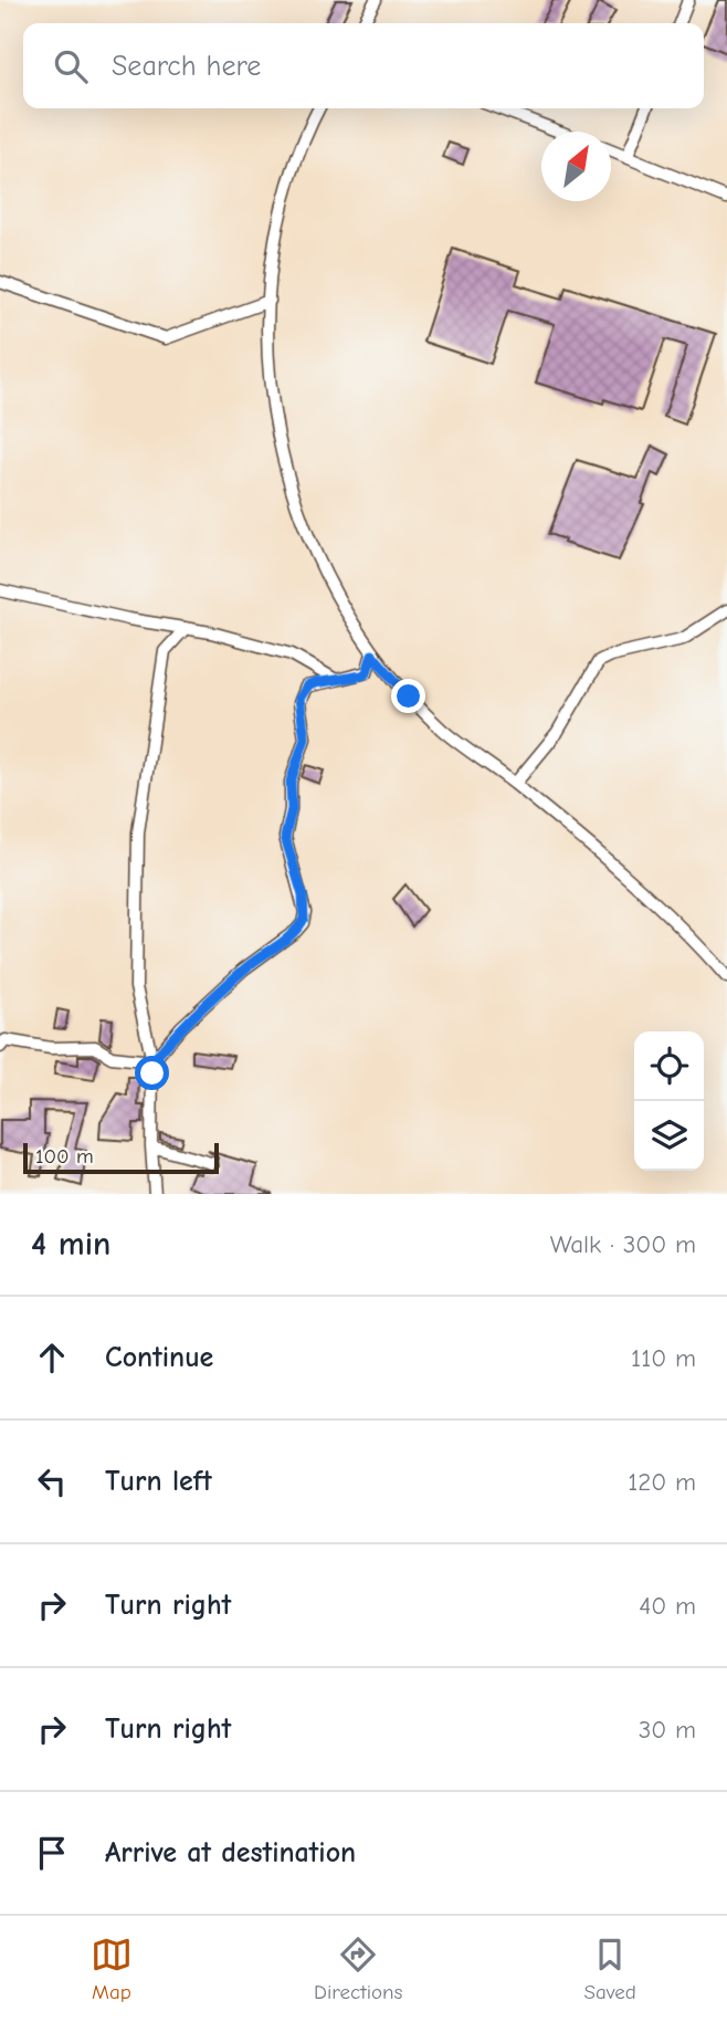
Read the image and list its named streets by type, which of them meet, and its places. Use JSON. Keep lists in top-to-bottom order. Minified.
{"scale_bar":"100 m","north":"top right","page":{"search":"Search here","scale":"100 m","heading":["4 min","Walk · 300 m"],"list":[["Continue","110 m"],["Turn left","120 m"],["Turn right","40 m"],["Turn right","30 m"],"Arrive at destination"],"nav":["Map","Directions","Saved"]}}
